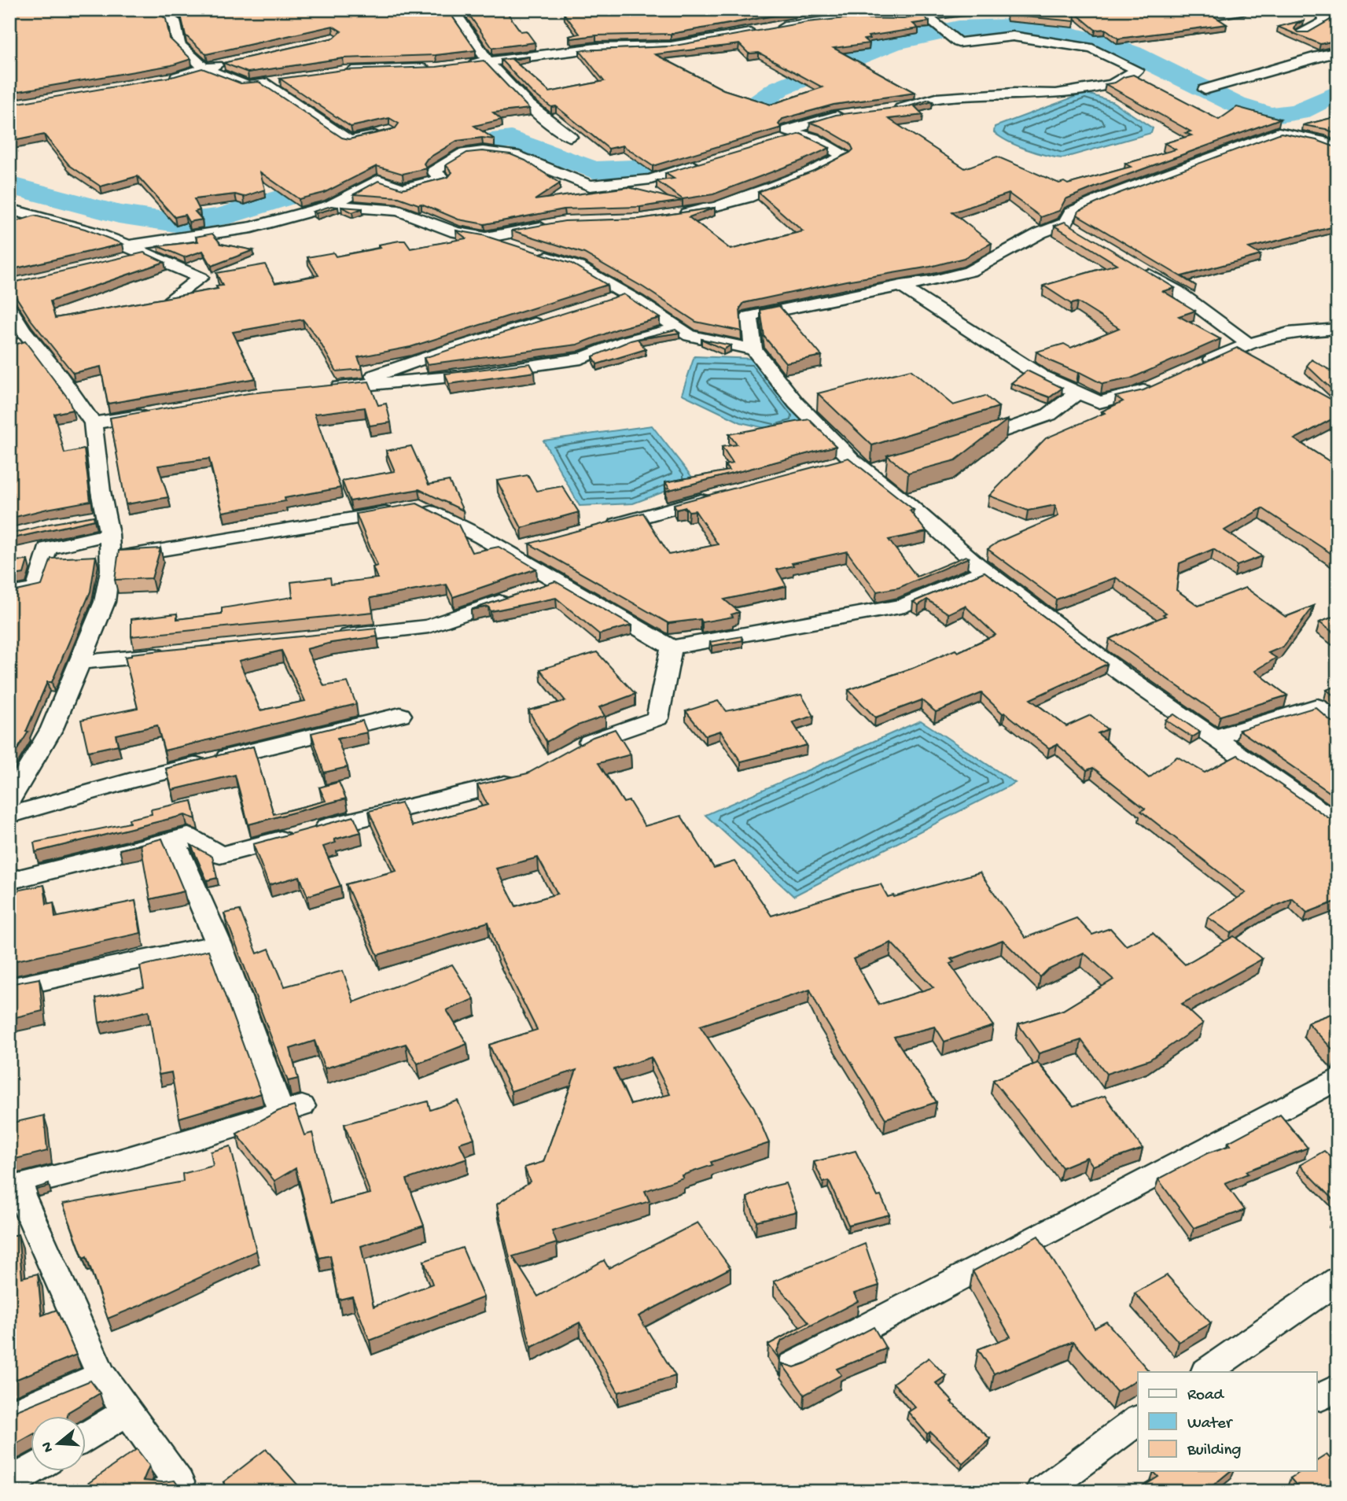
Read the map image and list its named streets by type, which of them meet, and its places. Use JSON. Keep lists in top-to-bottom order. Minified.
{"legend":["Road","Water","Building"],"north":"left"}
